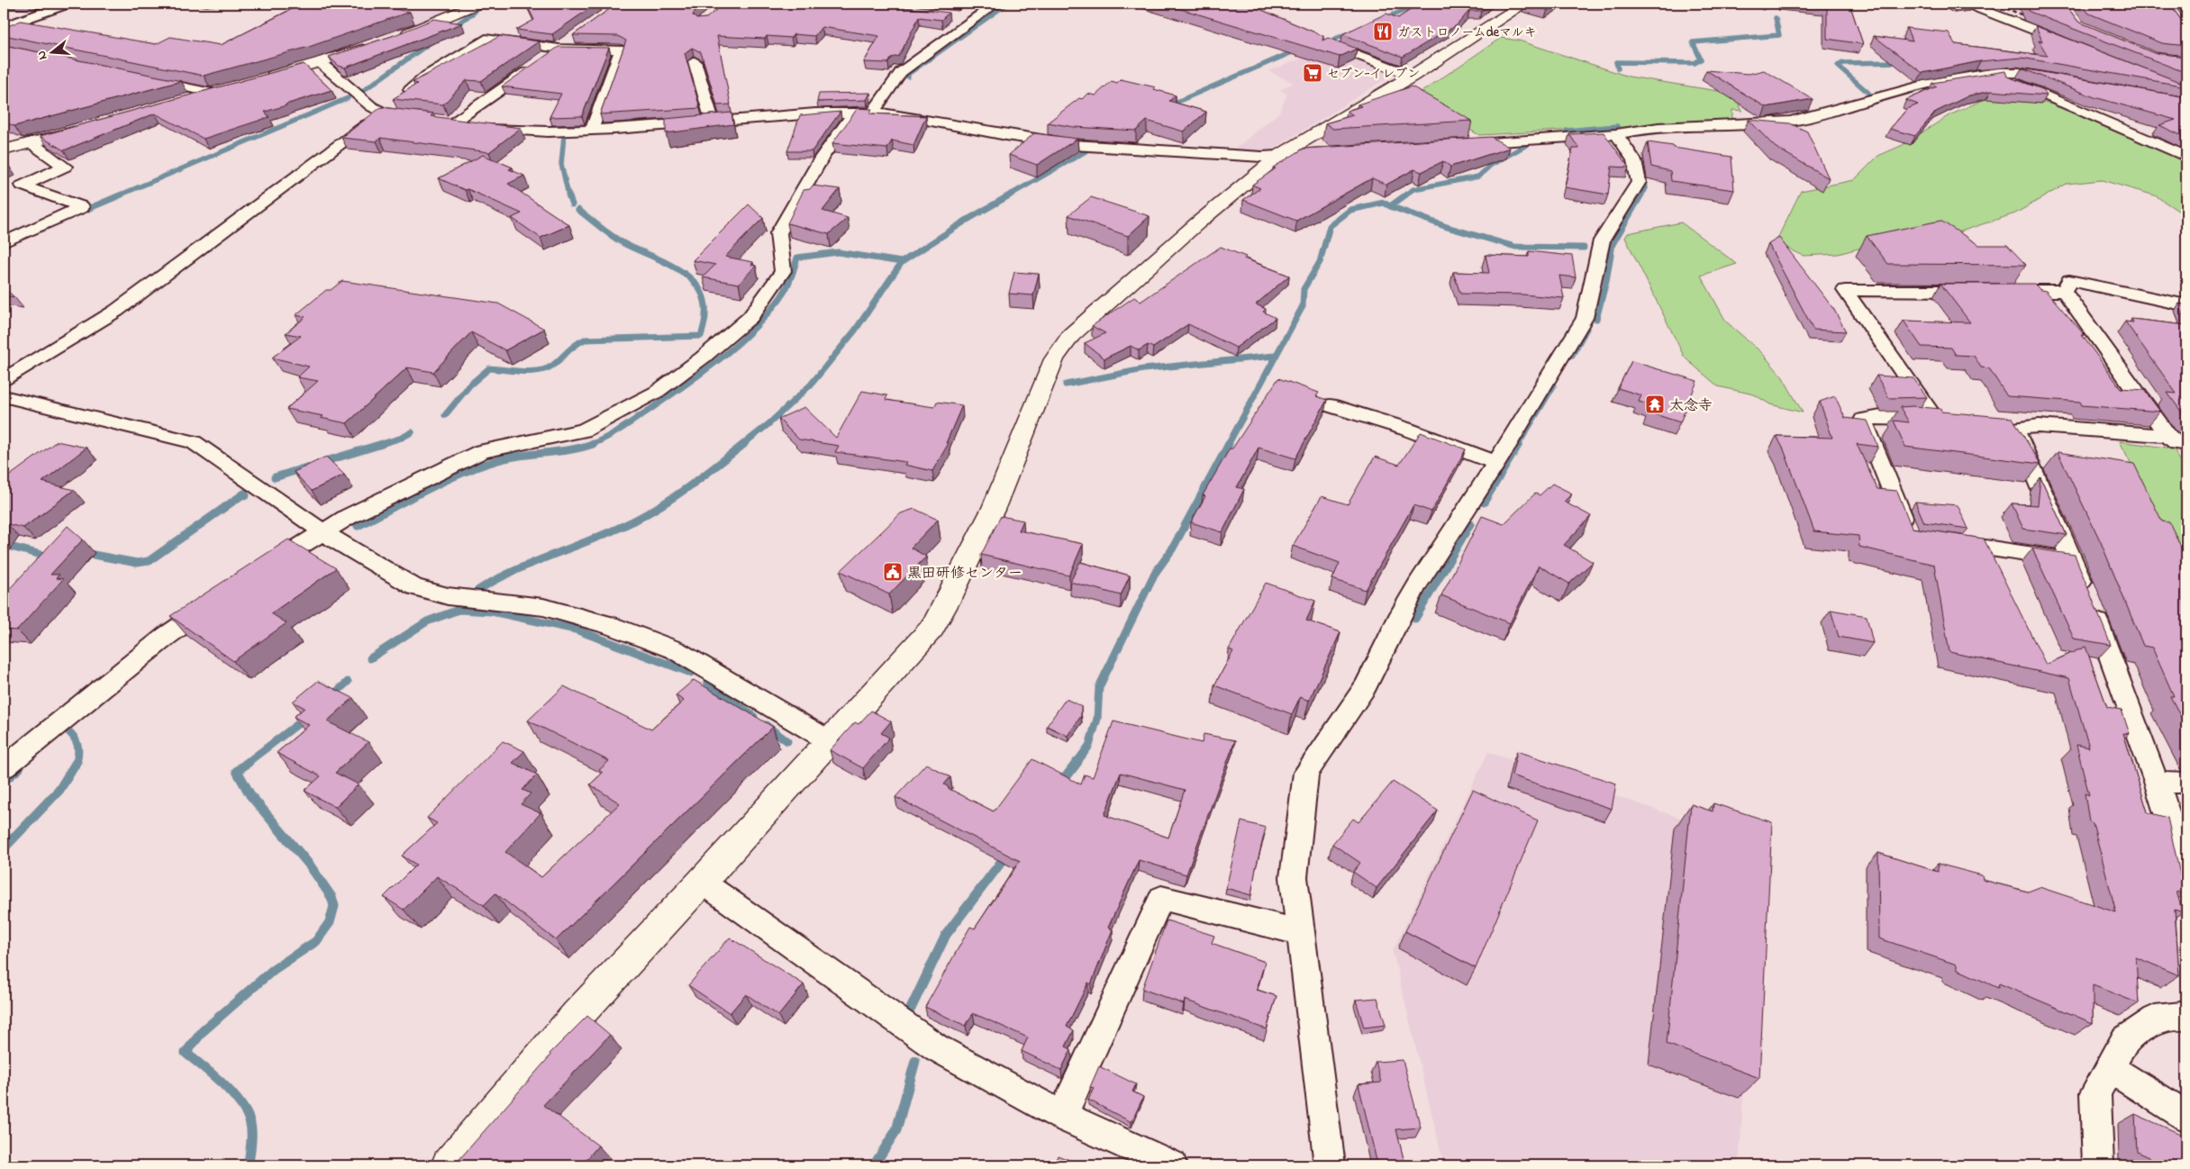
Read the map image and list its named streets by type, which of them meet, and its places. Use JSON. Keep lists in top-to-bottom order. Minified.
{"places":{"restaurant":["ガストロノームdeマルキ"],"supermarket":["セブン-イレブン"],"temple":["太念寺"],"public building":["黒田研修センター"]},"north":"left"}
